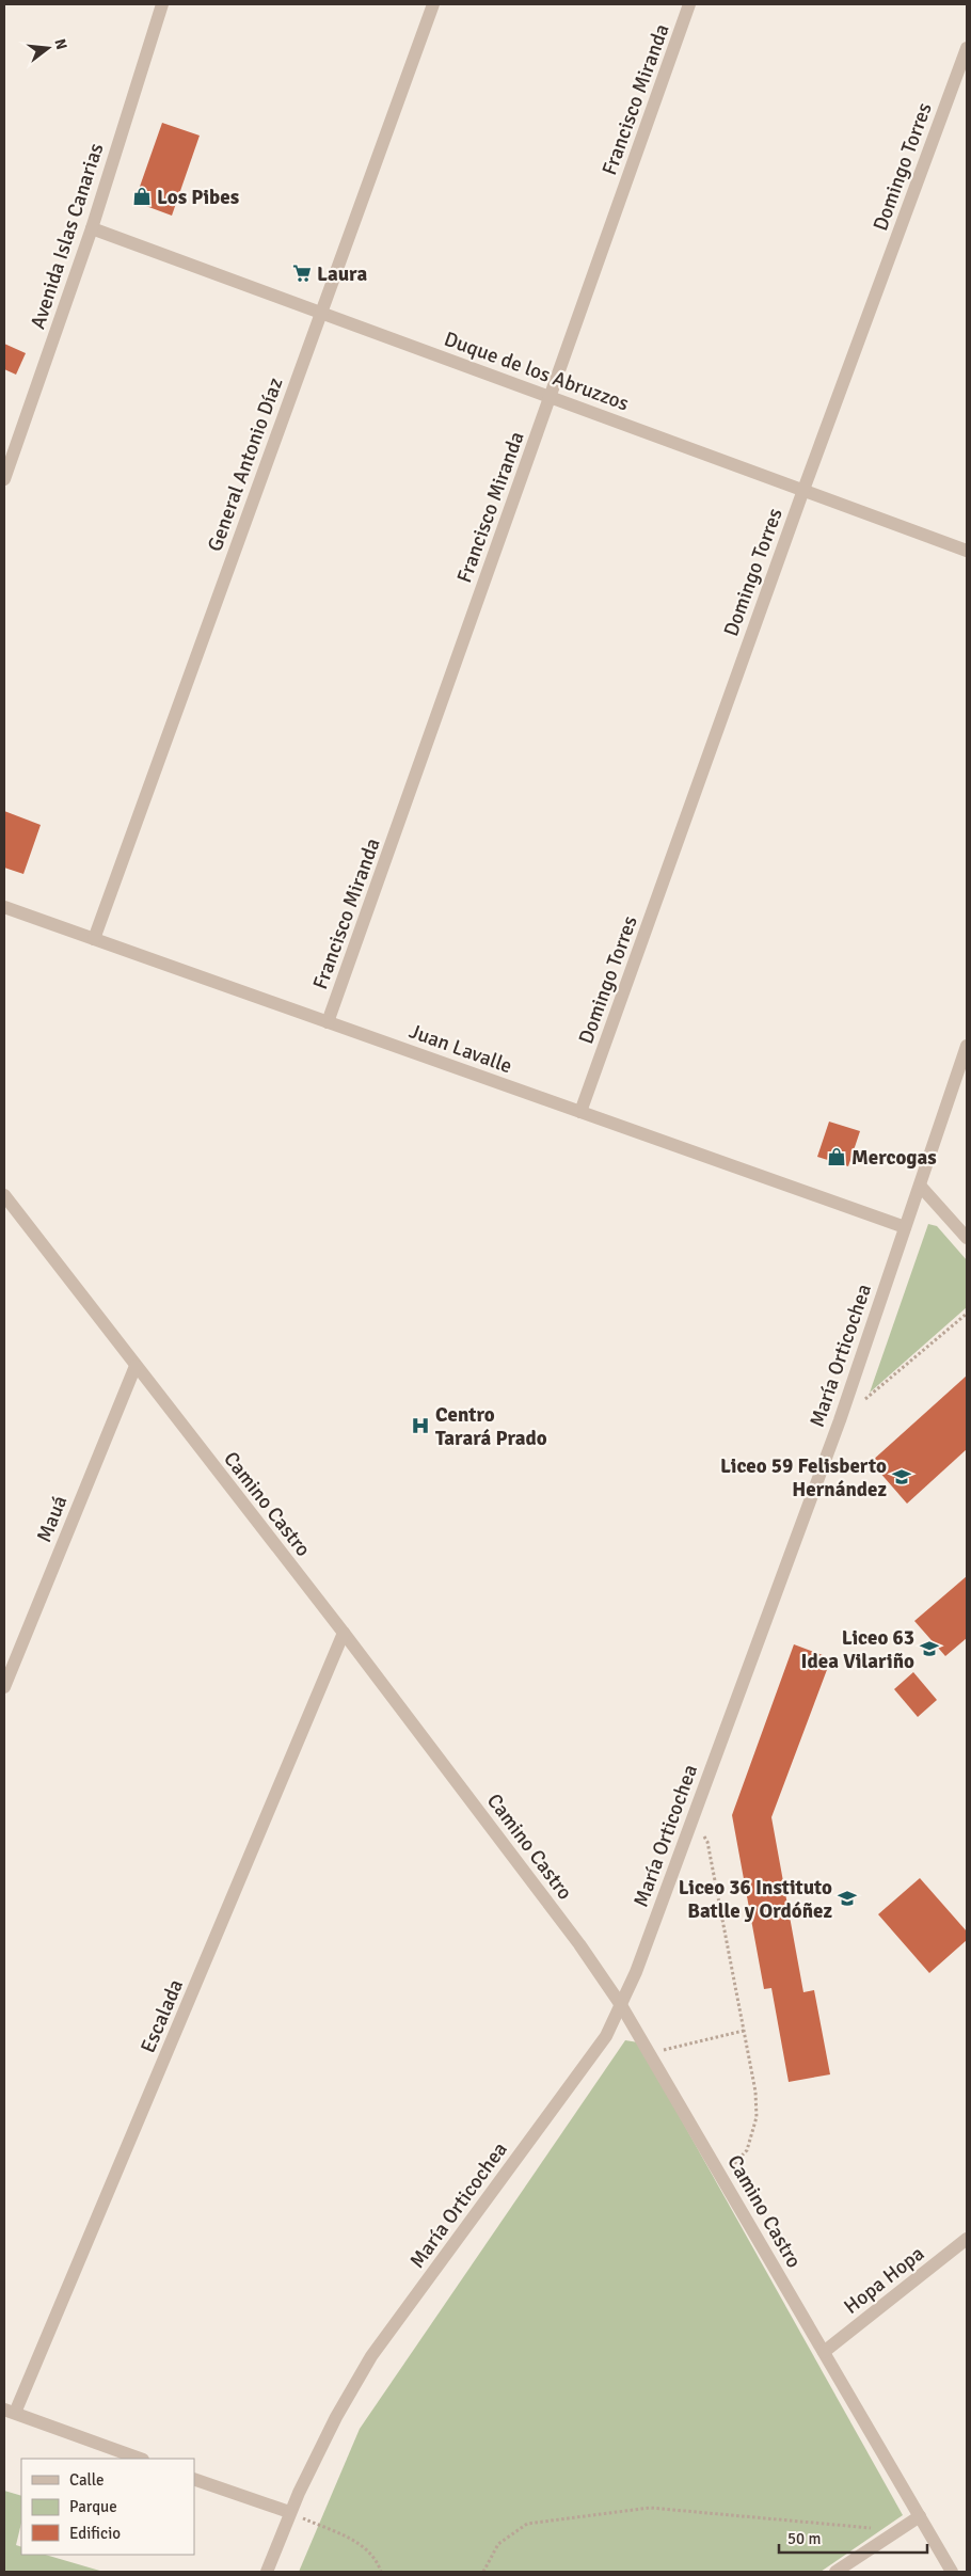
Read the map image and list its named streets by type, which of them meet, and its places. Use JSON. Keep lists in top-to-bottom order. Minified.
{"streets":{"street":["Francisco Miranda","Domingo Torres","Avenida Islas Canarias","Duque de los Abruzzos","General Antonio Díaz","Juan Lavalle","María Orticochea","Camino Castro","Mauá","Escalada","Hopa Hopa"]},"crossings":[["Francisco Miranda","Duque de los Abruzzos"],["Francisco Miranda","Juan Lavalle"],["Domingo Torres","Duque de los Abruzzos"],["Domingo Torres","Juan Lavalle"],["Avenida Islas Canarias","Duque de los Abruzzos"],["Duque de los Abruzzos","General Antonio Díaz"],["General Antonio Díaz","Juan Lavalle"],["Juan Lavalle","María Orticochea"],["María Orticochea","Camino Castro"],["Camino Castro","Mauá"],["Camino Castro","Escalada"],["Camino Castro","Hopa Hopa"]],"places":{"shop":["Los Pibes","Mercogas"],"supermarket":["Laura"],"hospital":["Centro Tarará Prado"],"school or university":["Liceo 59 Felisberto Hernández","Liceo 63 Idea Vilariño","Liceo 36 Instituto Batlle y Ordóñez"]},"legend":["Calle","Parque","Edificio"],"scale_bar":"50 m","north":"right"}
